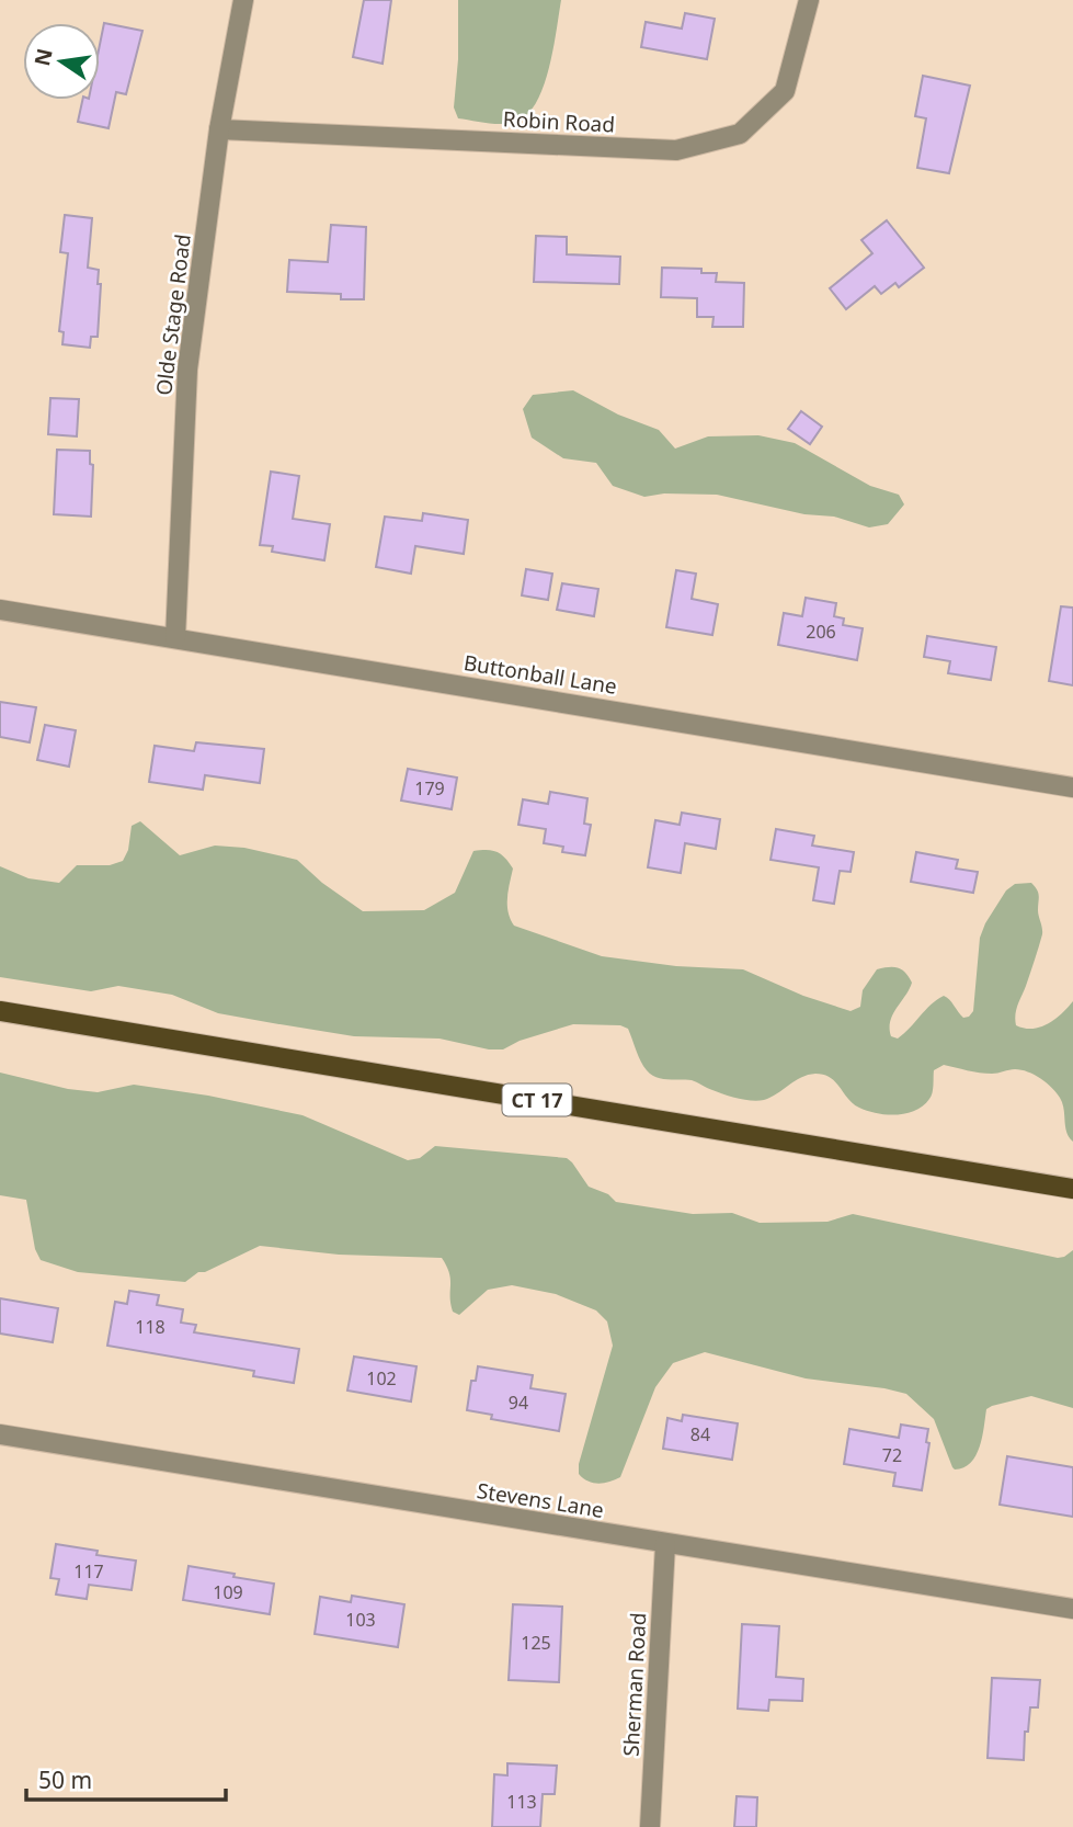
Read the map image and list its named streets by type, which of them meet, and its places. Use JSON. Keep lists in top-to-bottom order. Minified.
{"streets":{"main road":["CT 17"],"street":["Robin Road","Olde Stage Road","Buttonball Lane","Stevens Lane","Sherman Road"]},"crossings":[["Robin Road","Olde Stage Road"],["Olde Stage Road","Buttonball Lane"],["Stevens Lane","Sherman Road"]],"house_numbers":["206","179","118","102","94","84","72","117","109","103","125","113"],"scale_bar":"50 m","north":"left"}
